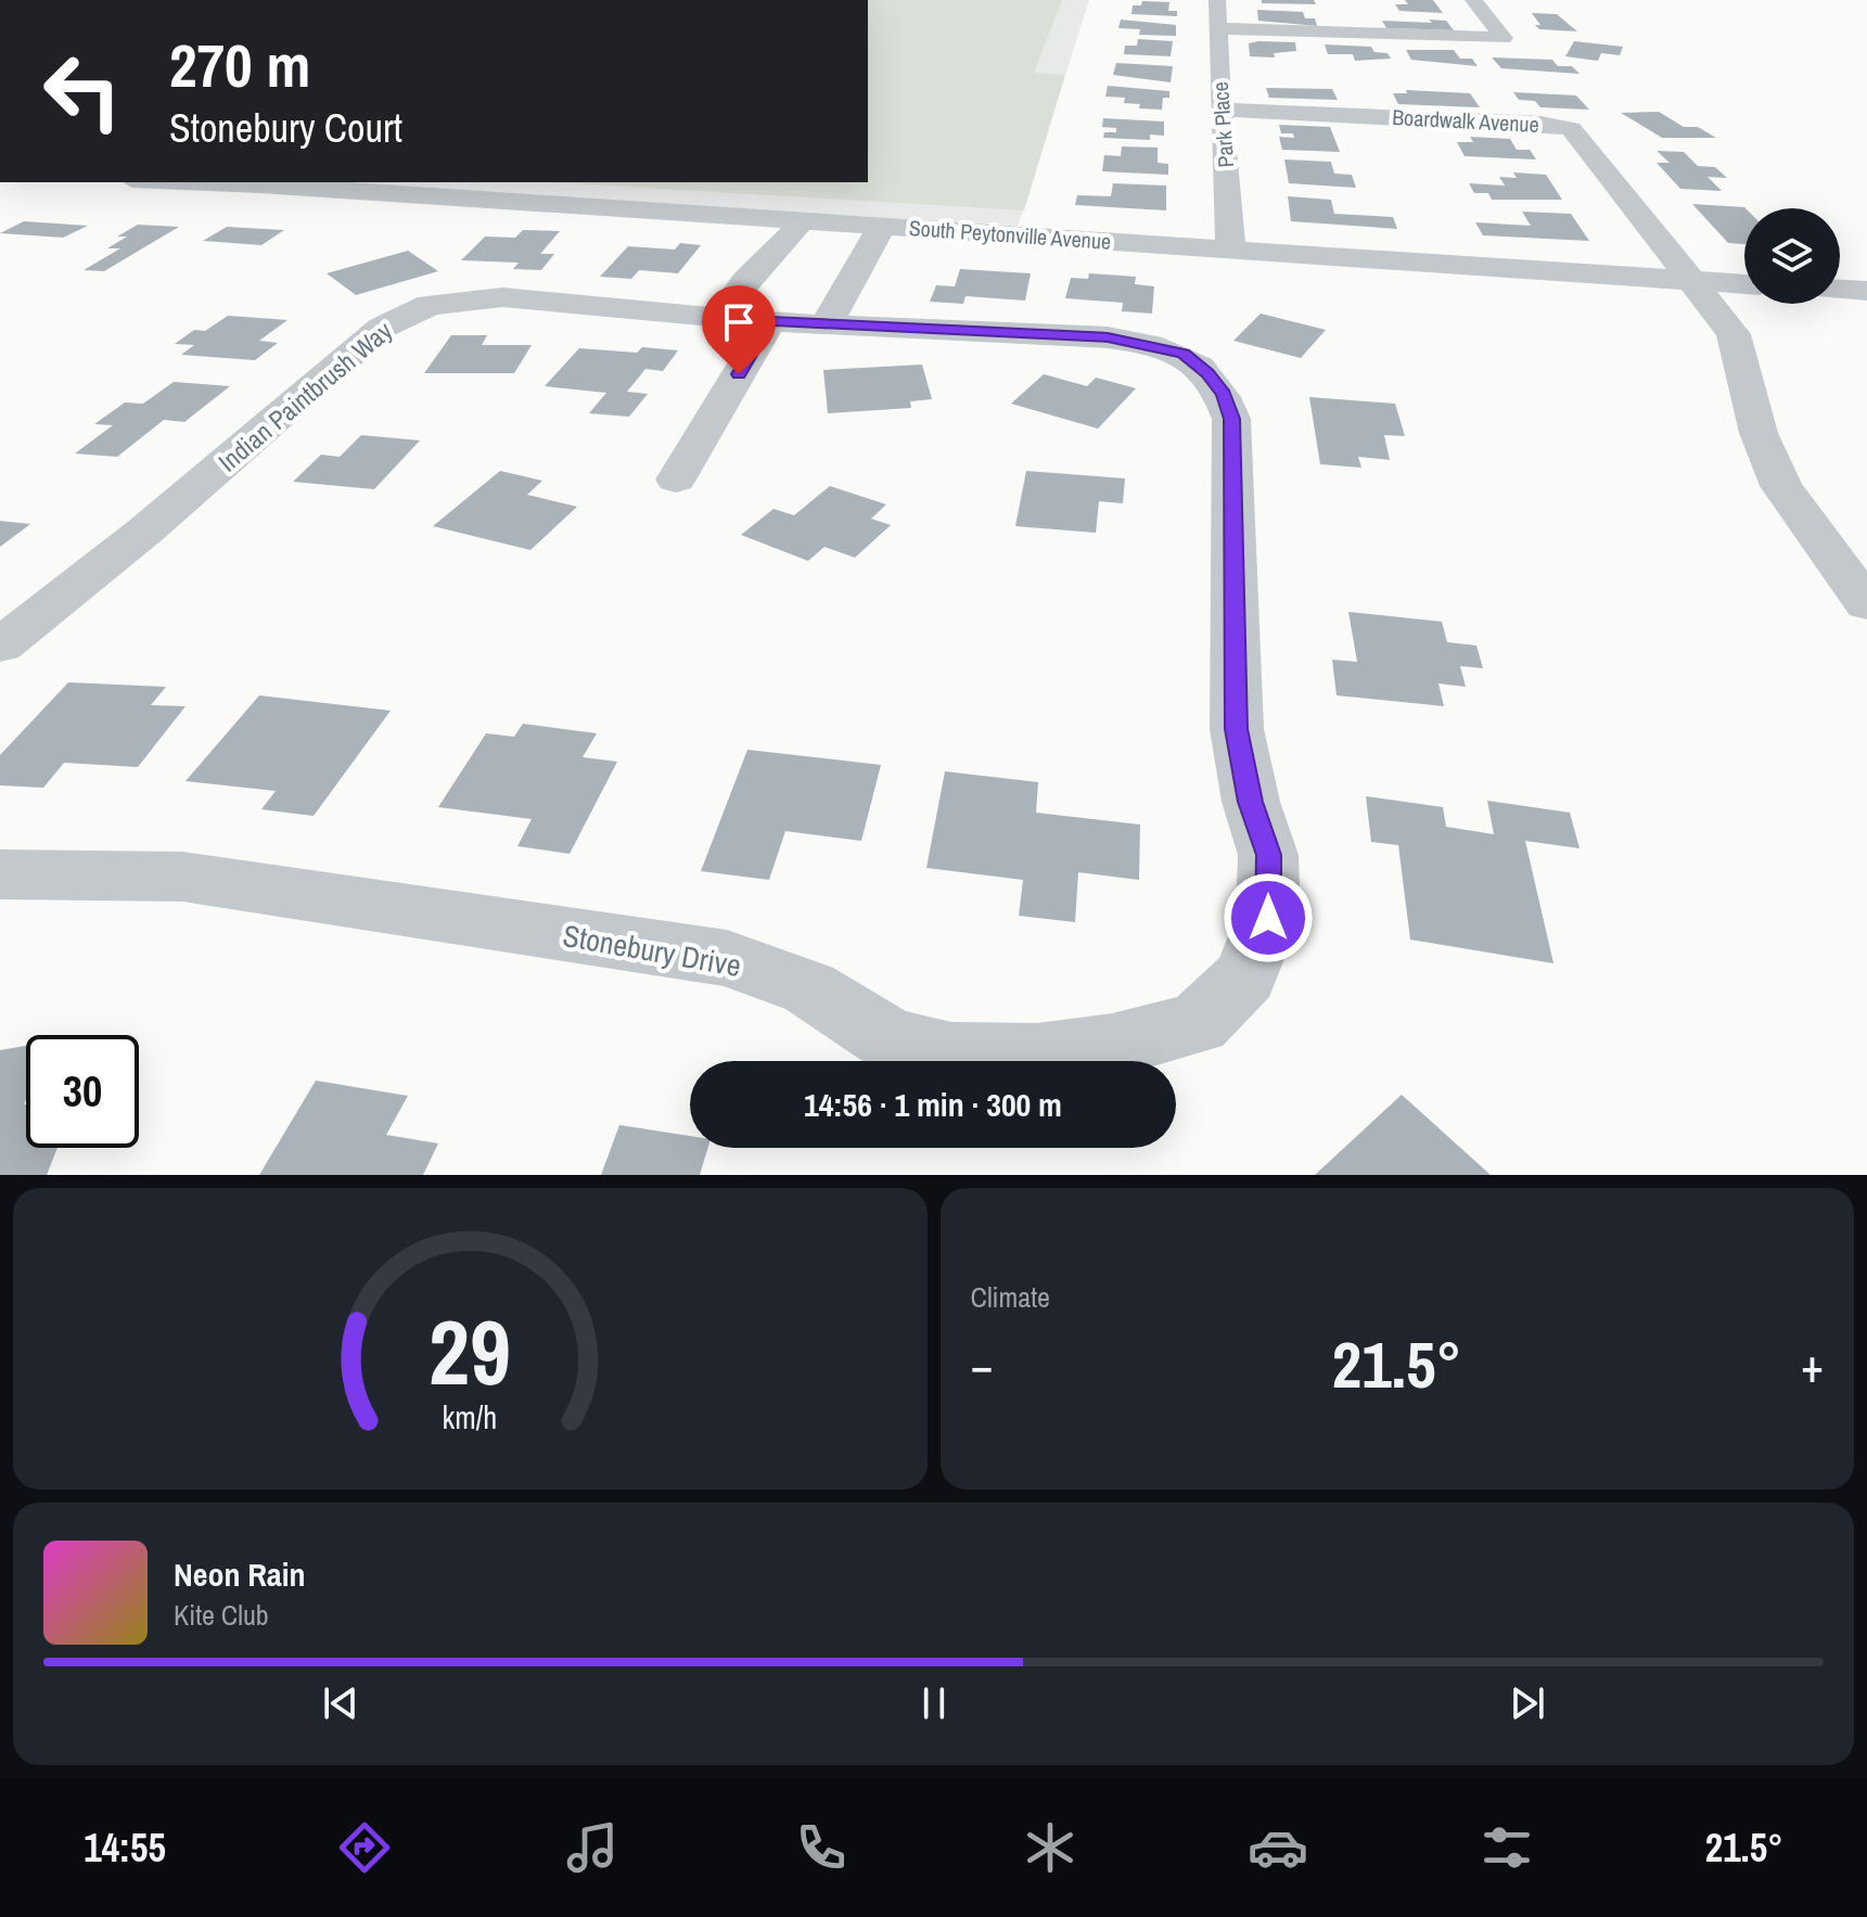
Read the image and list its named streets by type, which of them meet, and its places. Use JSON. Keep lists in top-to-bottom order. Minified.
{"streets":{"street":["Boardwalk Avenue","Park Place","South Peytonville Avenue","Indian Paintbrush Way","Stonebury Drive"]},"crossings":[["Boardwalk Avenue","Park Place"],["Boardwalk Avenue","South Peytonville Avenue"],["Park Place","South Peytonville Avenue"],["Indian Paintbrush Way","Stonebury Drive"]],"page":{"turn":["270 m","Stonebury Court"],"limit":"30","trip":"14:56 · 1 min · 300 m","tile":"Climate","heat":["−","21.5°","+"],"song":["Neon Rain","Kite Club"],"tabs":["14:55","21.5°"],"gauge":["29","km/h"]}}
